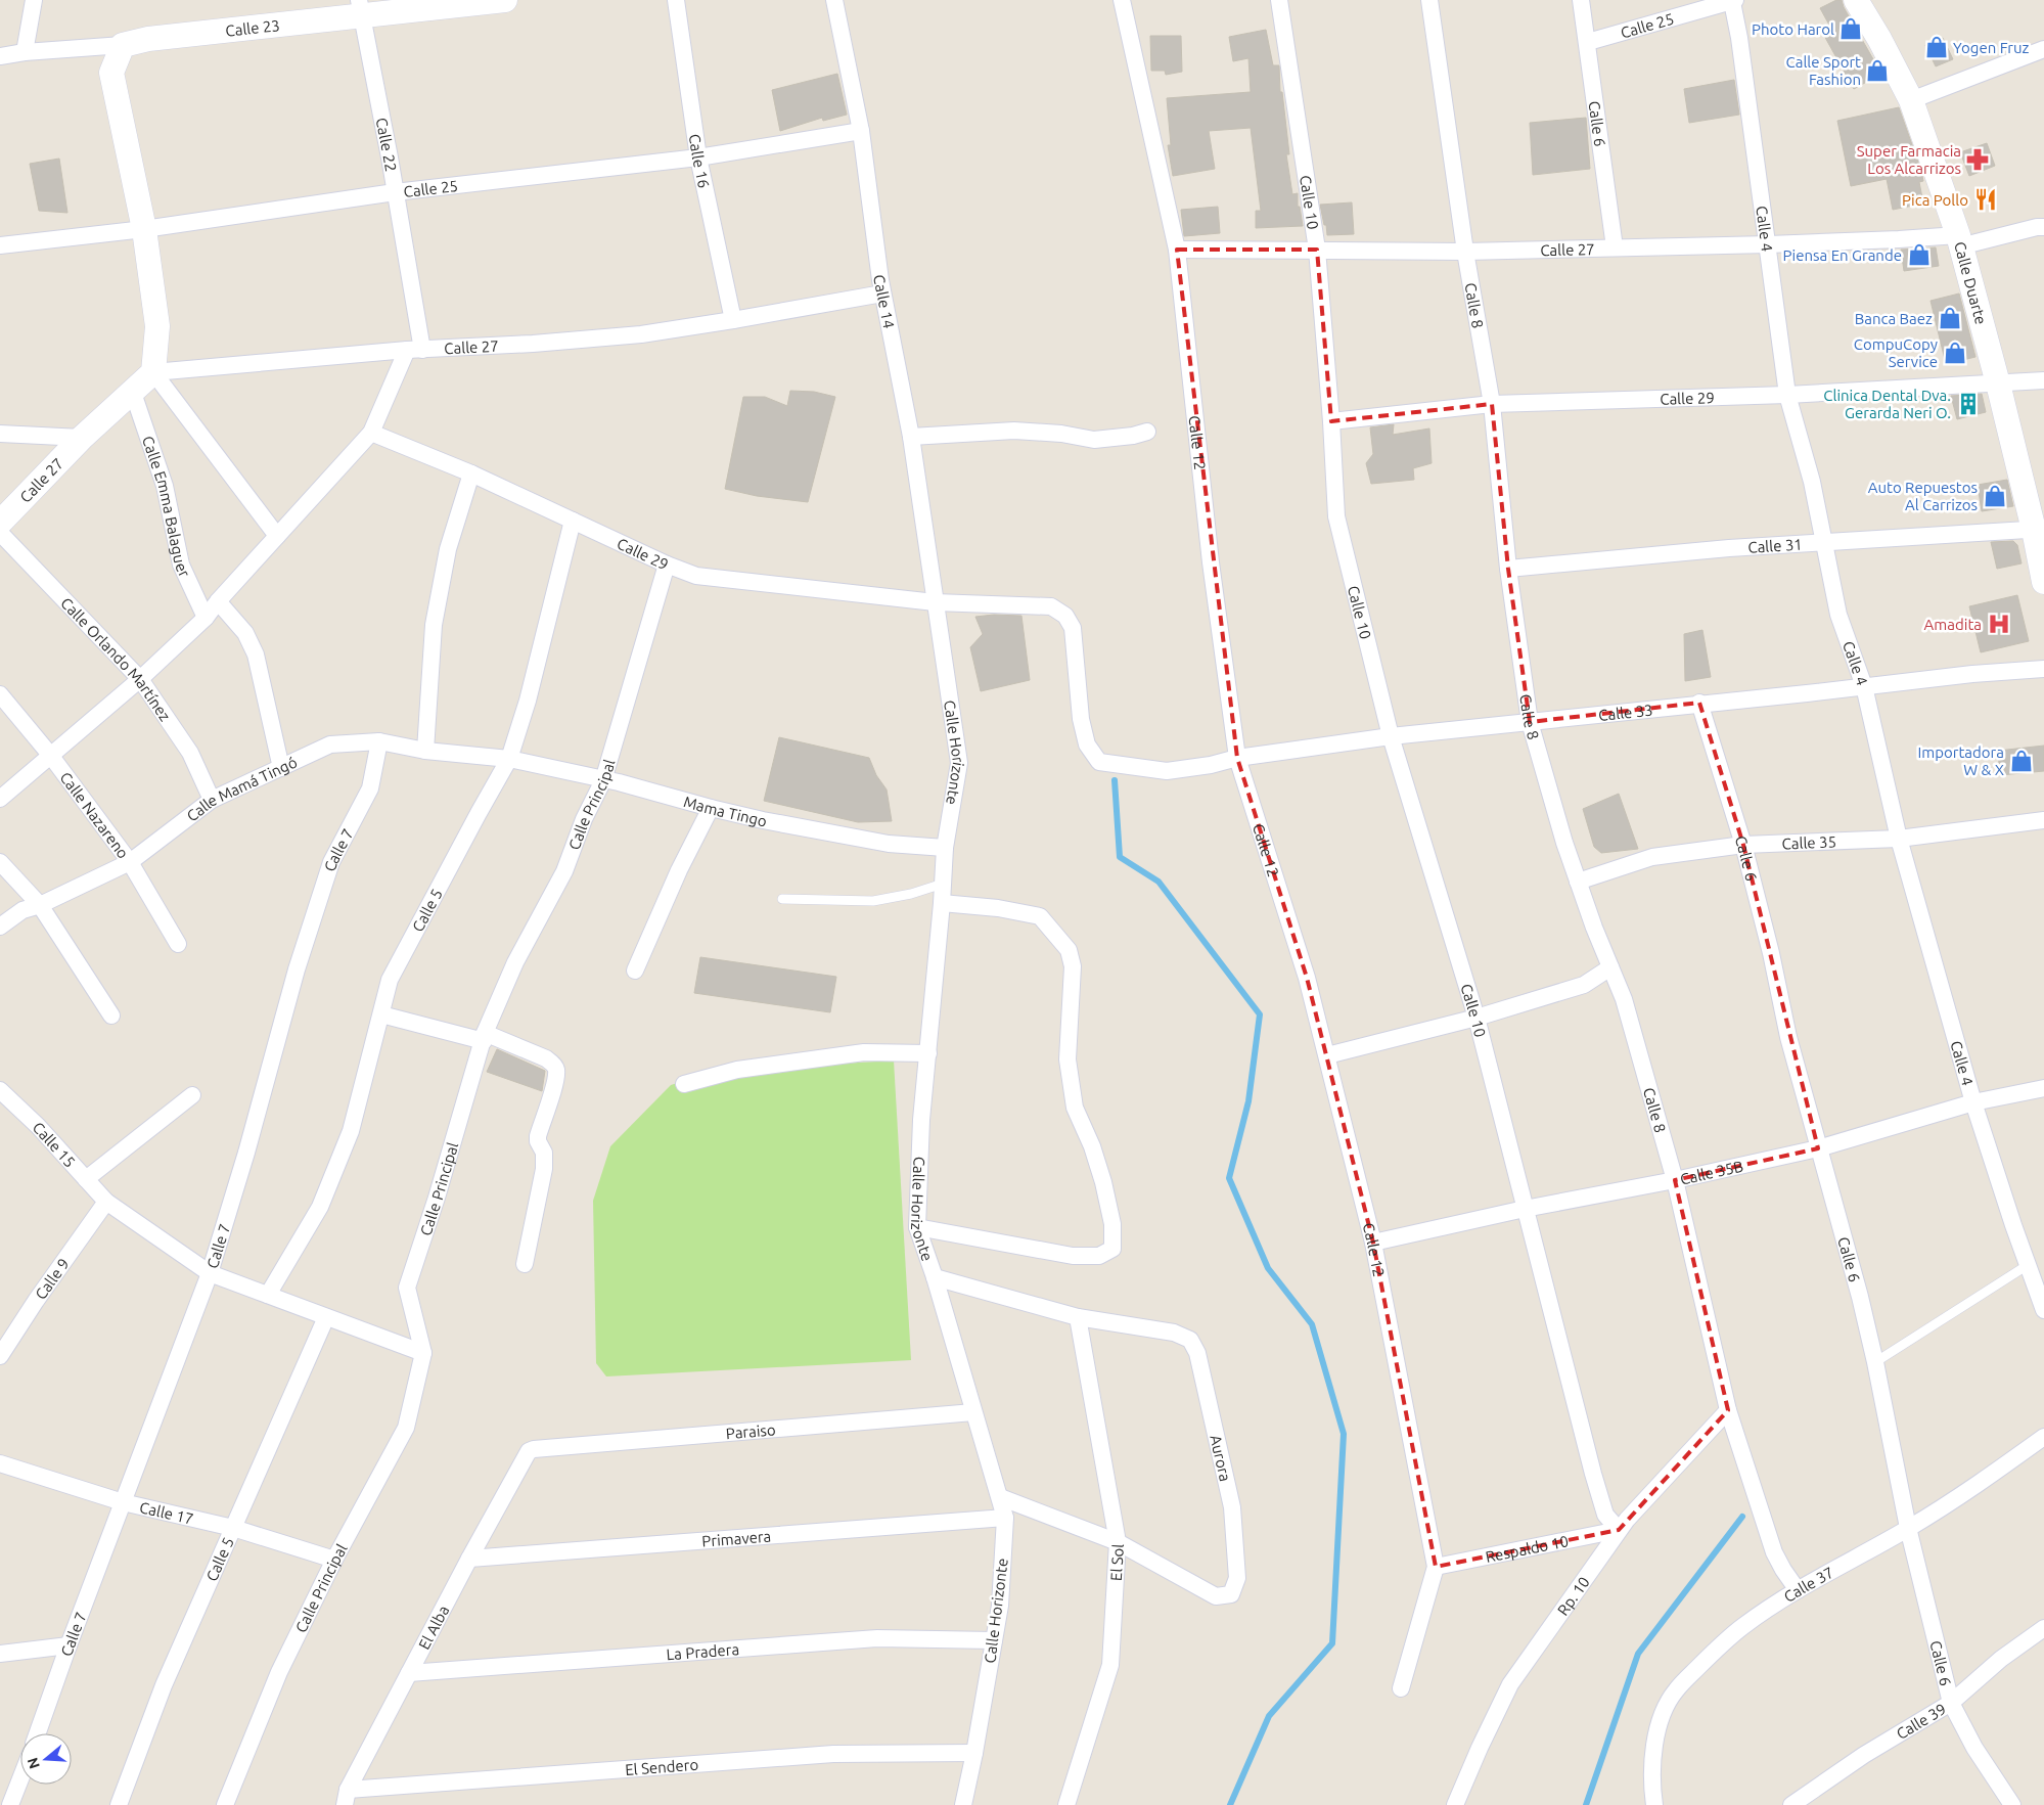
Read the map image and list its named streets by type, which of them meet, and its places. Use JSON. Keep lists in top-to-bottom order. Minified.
{"streets":{"street":["Calle 25","Calle 23","Calle 6","Calle 22","Calle 16","Calle 10","Calle 4","Calle 27","Calle Duarte","Calle 14","Calle 8","Calle 29","Calle 12","Calle Emma Balaguer","Calle 31","Calle Orlando Martínez","Calle 33","Calle Horizonte","Calle Mamá Tingó","Calle Principal","Mama Tingo","Calle Nazareno","Calle 35","Calle 7","Calle 5","Calle 15","Calle 35B","Calle 9","Paraiso","Aurora","Calle 17","Primavera","Respaldo 10","El Sol","Calle 37","Rp. 10","El Alba","La Pradera","Calle 39","El Sendero"]},"crossings":[["Calle 25","Calle 6"],["Calle 25","Calle 22"],["Calle 25","Calle 16"],["Calle 25","Calle 4"],["Calle 25","Calle 14"],["Calle 23","Calle 22"],["Calle 6","Calle 27"],["Calle 6","Calle 33"],["Calle 6","Calle 35"],["Calle 6","Calle 35B"],["Calle 6","Calle 37"],["Calle 6","Calle 39"],["Calle 22","Calle 27"],["Calle 16","Calle 27"],["Calle 10","Calle 27"],["Calle 10","Calle 29"],["Calle 10","Calle 33"],["Calle 10","Calle 35B"],["Calle 10","Respaldo 10"],["Calle 10","Rp. 10"],["Calle 4","Calle 27"],["Calle 4","Calle 29"],["Calle 4","Calle 31"],["Calle 4","Calle 33"],["Calle 4","Calle 35"],["Calle 4","Calle 35B"],["Calle 27","Calle Duarte"],["Calle 27","Calle 14"],["Calle 27","Calle 8"],["Calle 27","Calle 12"],["Calle 27","Calle Emma Balaguer"],["Calle Duarte","Calle 29"],["Calle Duarte","Calle 31"],["Calle 14","Calle 29"],["Calle 14","Calle Horizonte"],["Calle 8","Calle 29"],["Calle 8","Calle 31"],["Calle 8","Calle 33"],["Calle 8","Calle 35"],["Calle 8","Calle 35B"],["Calle 8","Calle 37"],["Calle 8","Rp. 10"],["Calle 29","Calle 33"],["Calle 29","Calle Horizonte"],["Calle 29","Calle Principal"],["Calle 29","Calle 5"],["Calle 12","Calle 33"],["Calle 12","Calle 35B"],["Calle 12","Respaldo 10"],["Calle Orlando Martínez","Calle Mamá Tingó"],["Calle Horizonte","Mama Tingo"],["Calle Horizonte","Paraiso"],["Calle Horizonte","Primavera"],["Calle Horizonte","La Pradera"],["Calle Horizonte","El Sendero"],["Calle Mamá Tingó","Mama Tingo"],["Calle Mamá Tingó","Calle Nazareno"],["Calle Mamá Tingó","Calle 7"],["Calle Mamá Tingó","Calle 5"],["Calle Principal","Mama Tingo"],["Calle Principal","Calle 15"],["Calle Principal","Calle 17"],["Mama Tingo","Calle 5"],["Calle 7","Calle 15"],["Calle 7","Calle 17"],["Calle 5","Calle 15"],["Calle 5","Calle 17"],["Calle 15","Calle 9"],["Paraiso","El Alba"],["Aurora","El Sol"],["Primavera","El Alba"],["Respaldo 10","Rp. 10"],["El Alba","La Pradera"],["El Alba","El Sendero"]],"places":{"shop":["Photo Harol","Yogen Fruz","Calle Sport Fashion","Piensa En Grande","Banca Baez","CompuCopy Service","Auto Repuestos Al Carrizos","Importadora W & X"],"pharmacy":["Super Farmacia Los Alcarrizos"],"restaurant":["Pica Pollo"],"building":["Clinica Dental Dva. Gerarda Neri O."],"hospital":["Amadita"]},"north":"left"}
